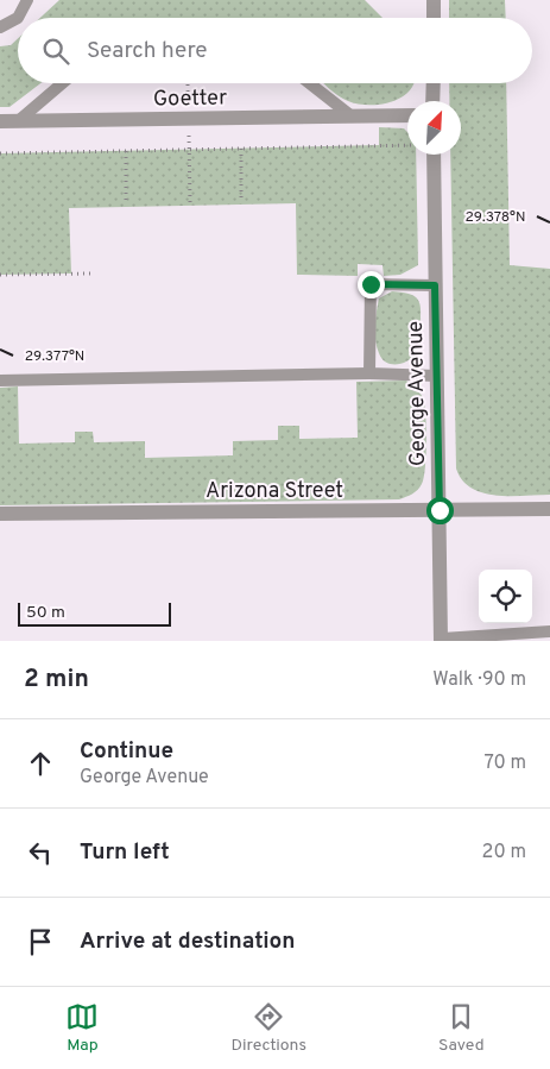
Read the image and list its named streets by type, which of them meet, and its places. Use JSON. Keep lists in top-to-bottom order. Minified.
{"streets":{"street":["Goetter","George Avenue","Arizona Street"]},"crossings":[["George Avenue","Arizona Street"]],"scale_bar":"50 m","north":"top right","page":{"search":"Search here","scale":"50 m","heading":["2 min","Walk · 90 m"],"list":[["Continue","George Avenue","70 m"],["Turn left","20 m"],"Arrive at destination"],"nav":["Map","Directions","Saved"]},"coordinates":["29.378°N","29.377°N"]}
